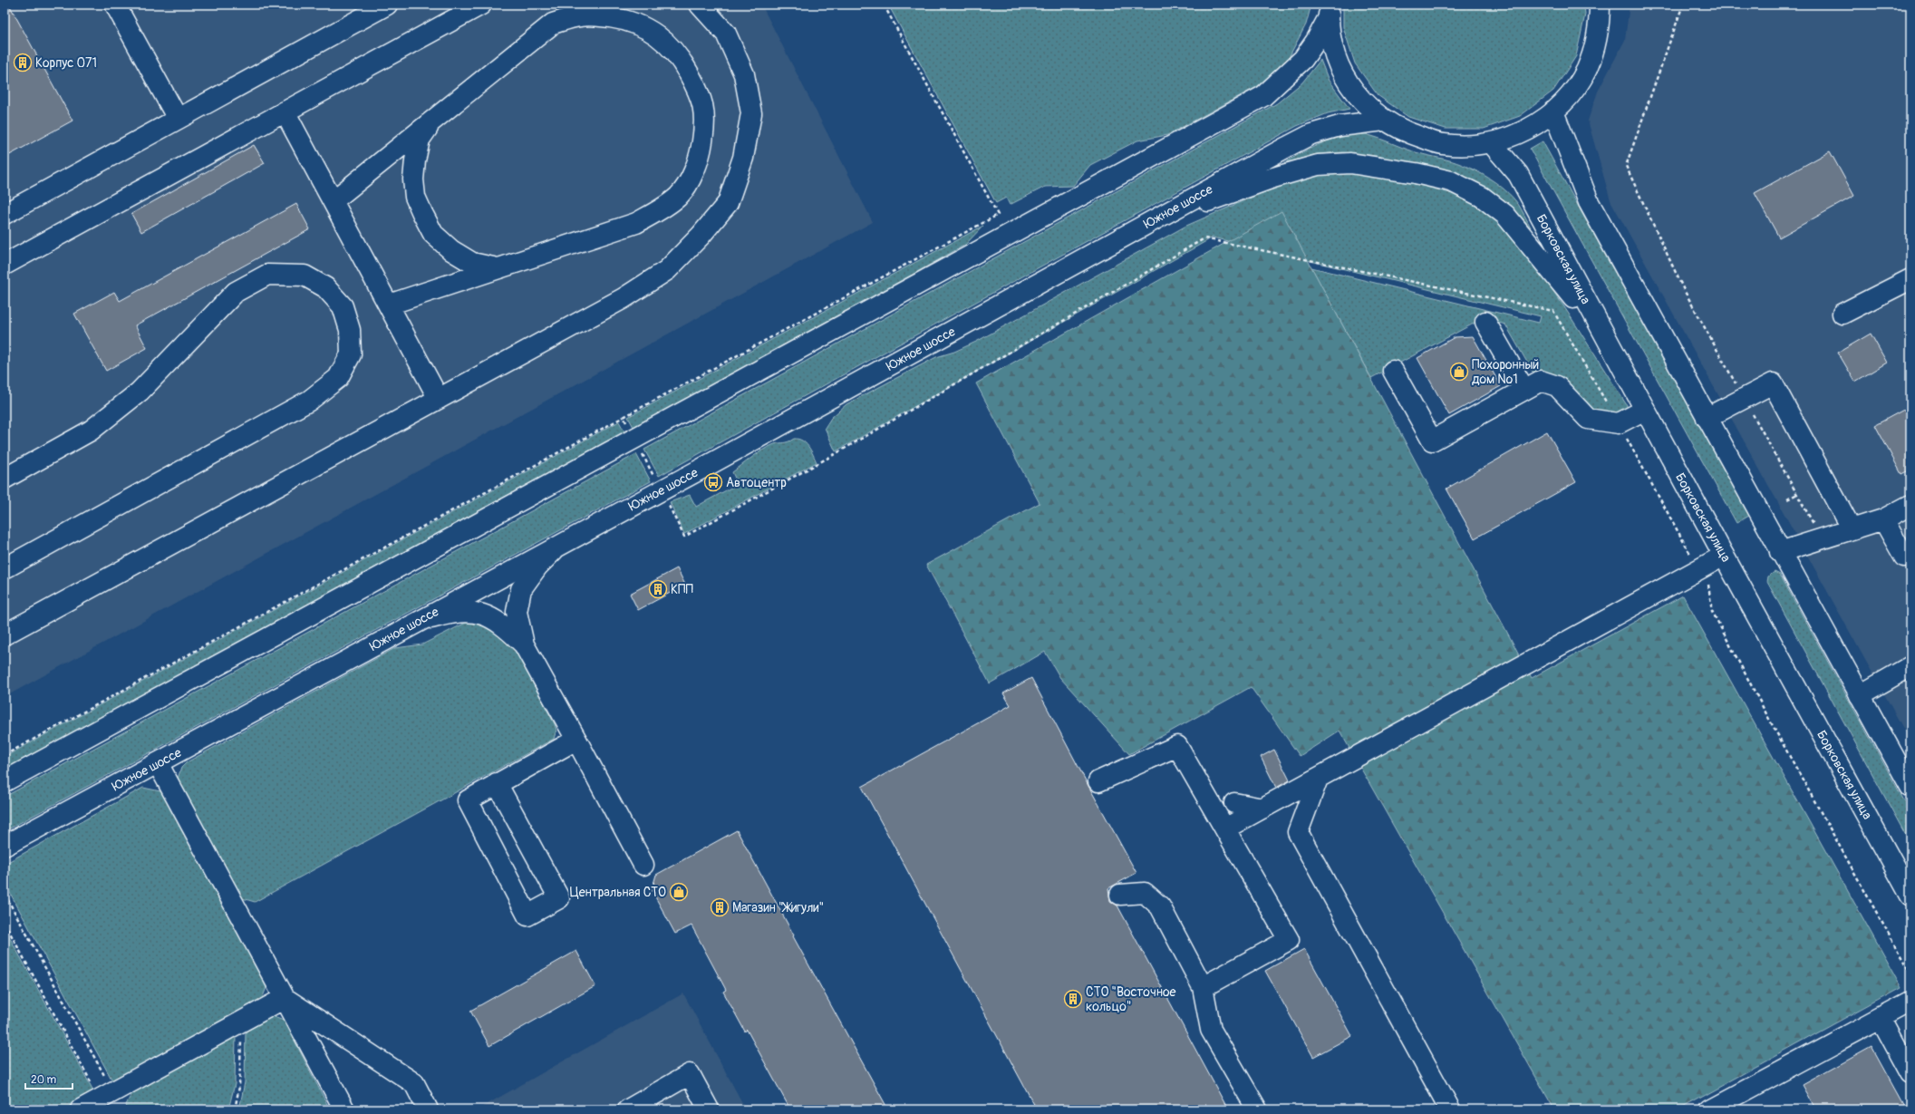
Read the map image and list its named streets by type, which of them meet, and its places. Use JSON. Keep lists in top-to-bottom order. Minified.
{"streets":{"main road":["Южное шоссе","Борковская улица"]},"places":{"building":["Корпус 071","КПП","Магазин \"Жигули\"","СТО \"Восточное кольцо\""],"shop":["Похоронный дом №1","Центральная СТО"],"bus stop":["Автоцентр"]},"scale_bar":"20 m"}
